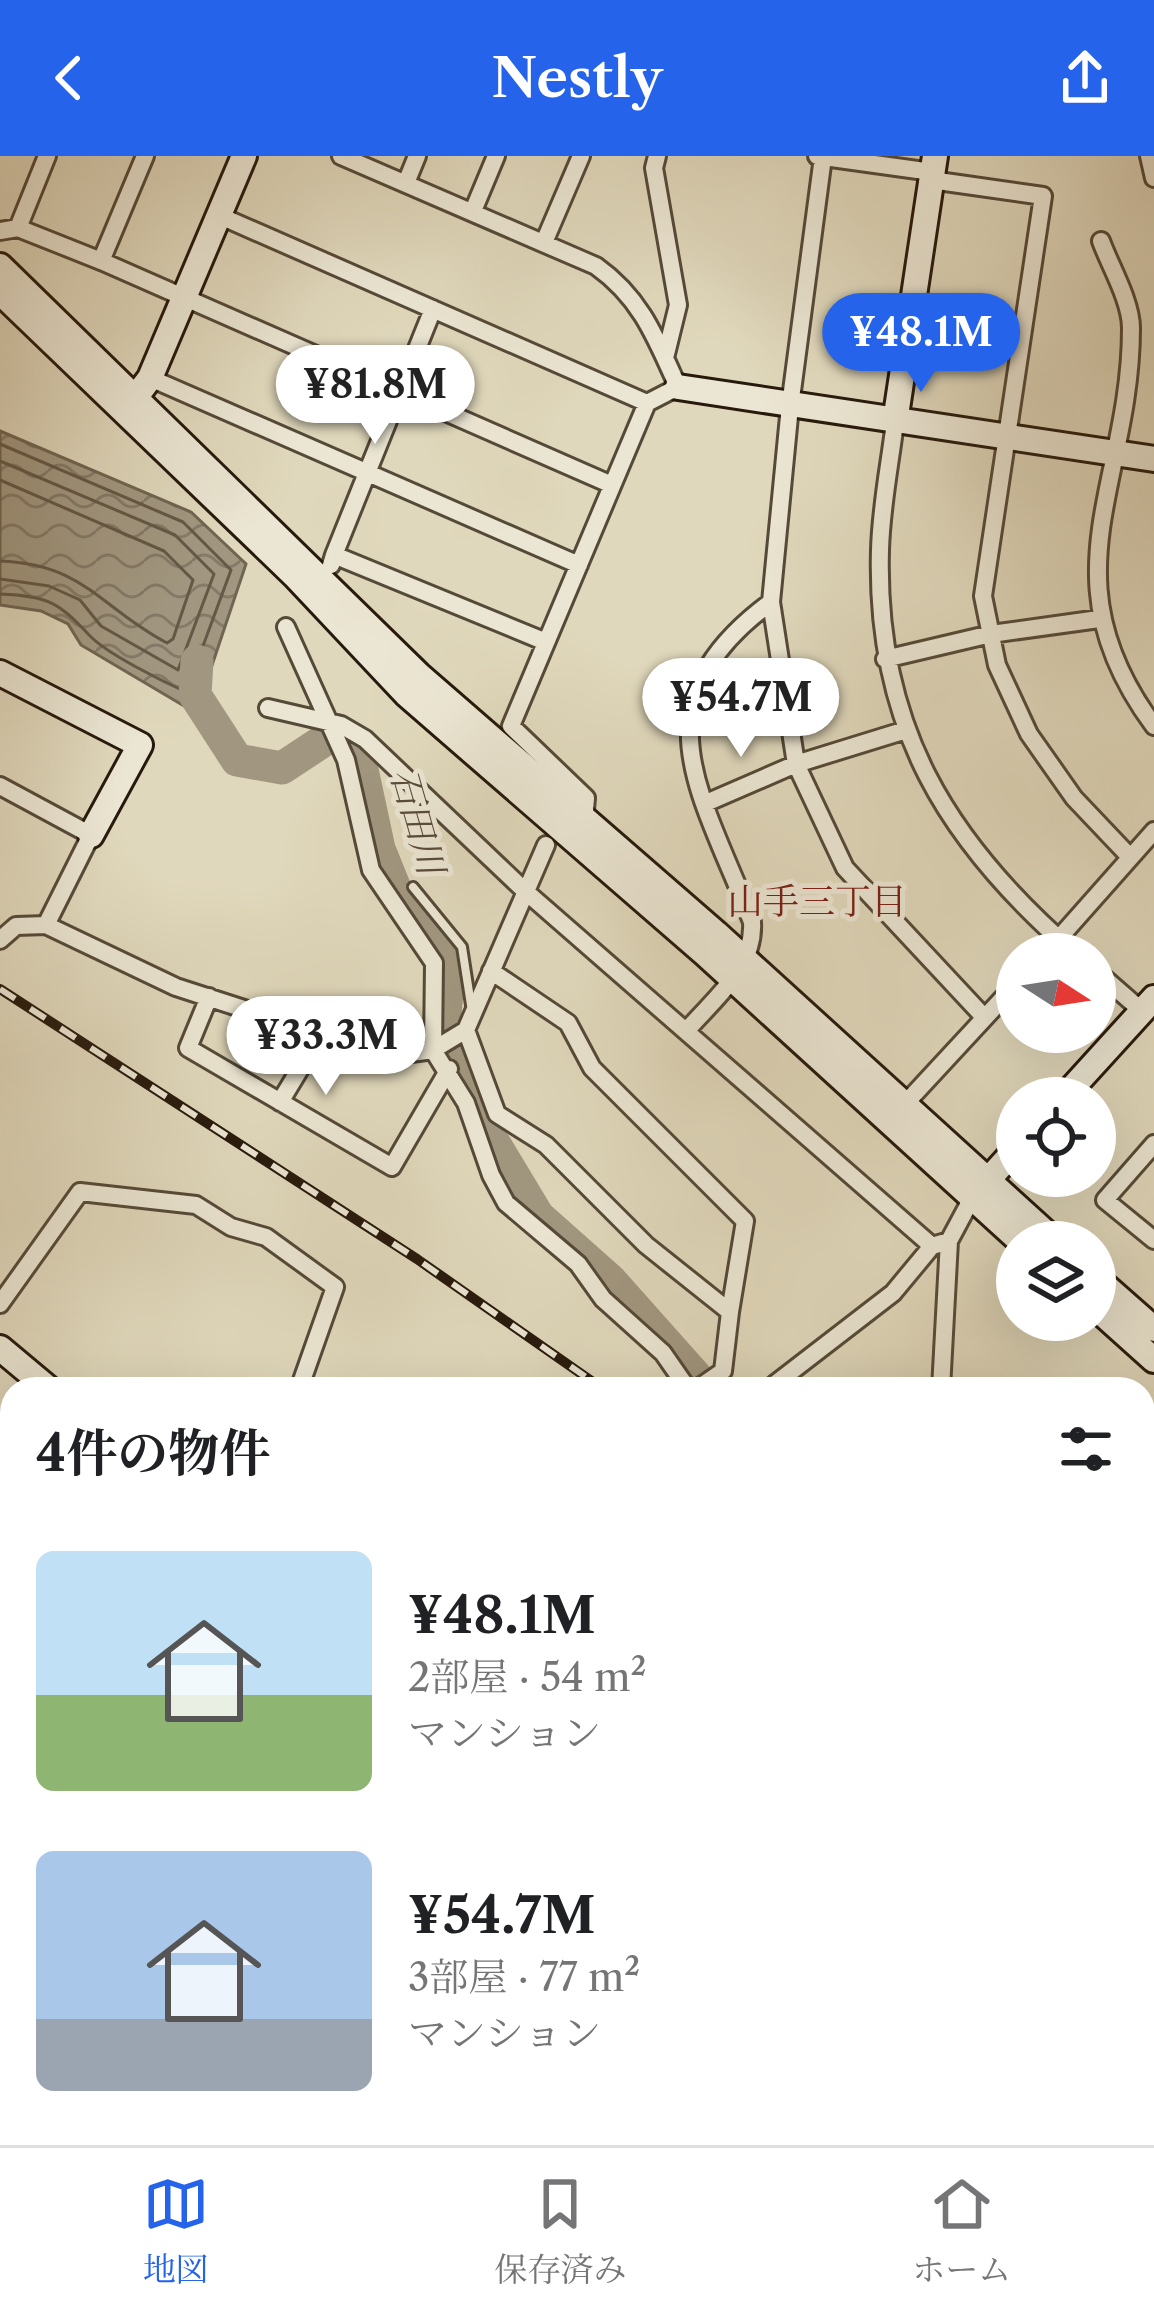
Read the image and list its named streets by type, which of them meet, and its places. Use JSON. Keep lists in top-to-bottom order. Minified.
{"districts":["山手三丁目"],"water":["石田川"],"north":"right","page":{"header":"Nestly","price":["¥48.1M","¥81.8M","¥54.7M","¥33.3M"],"heading":"4件の物件","list":[{"name":"¥48.1M","note":"2部屋 · 54 m² · マンション"},{"name":"¥54.7M","note":"3部屋 · 77 m² · マンション"}],"tabs":["地図","保存済み","ホーム"]}}
